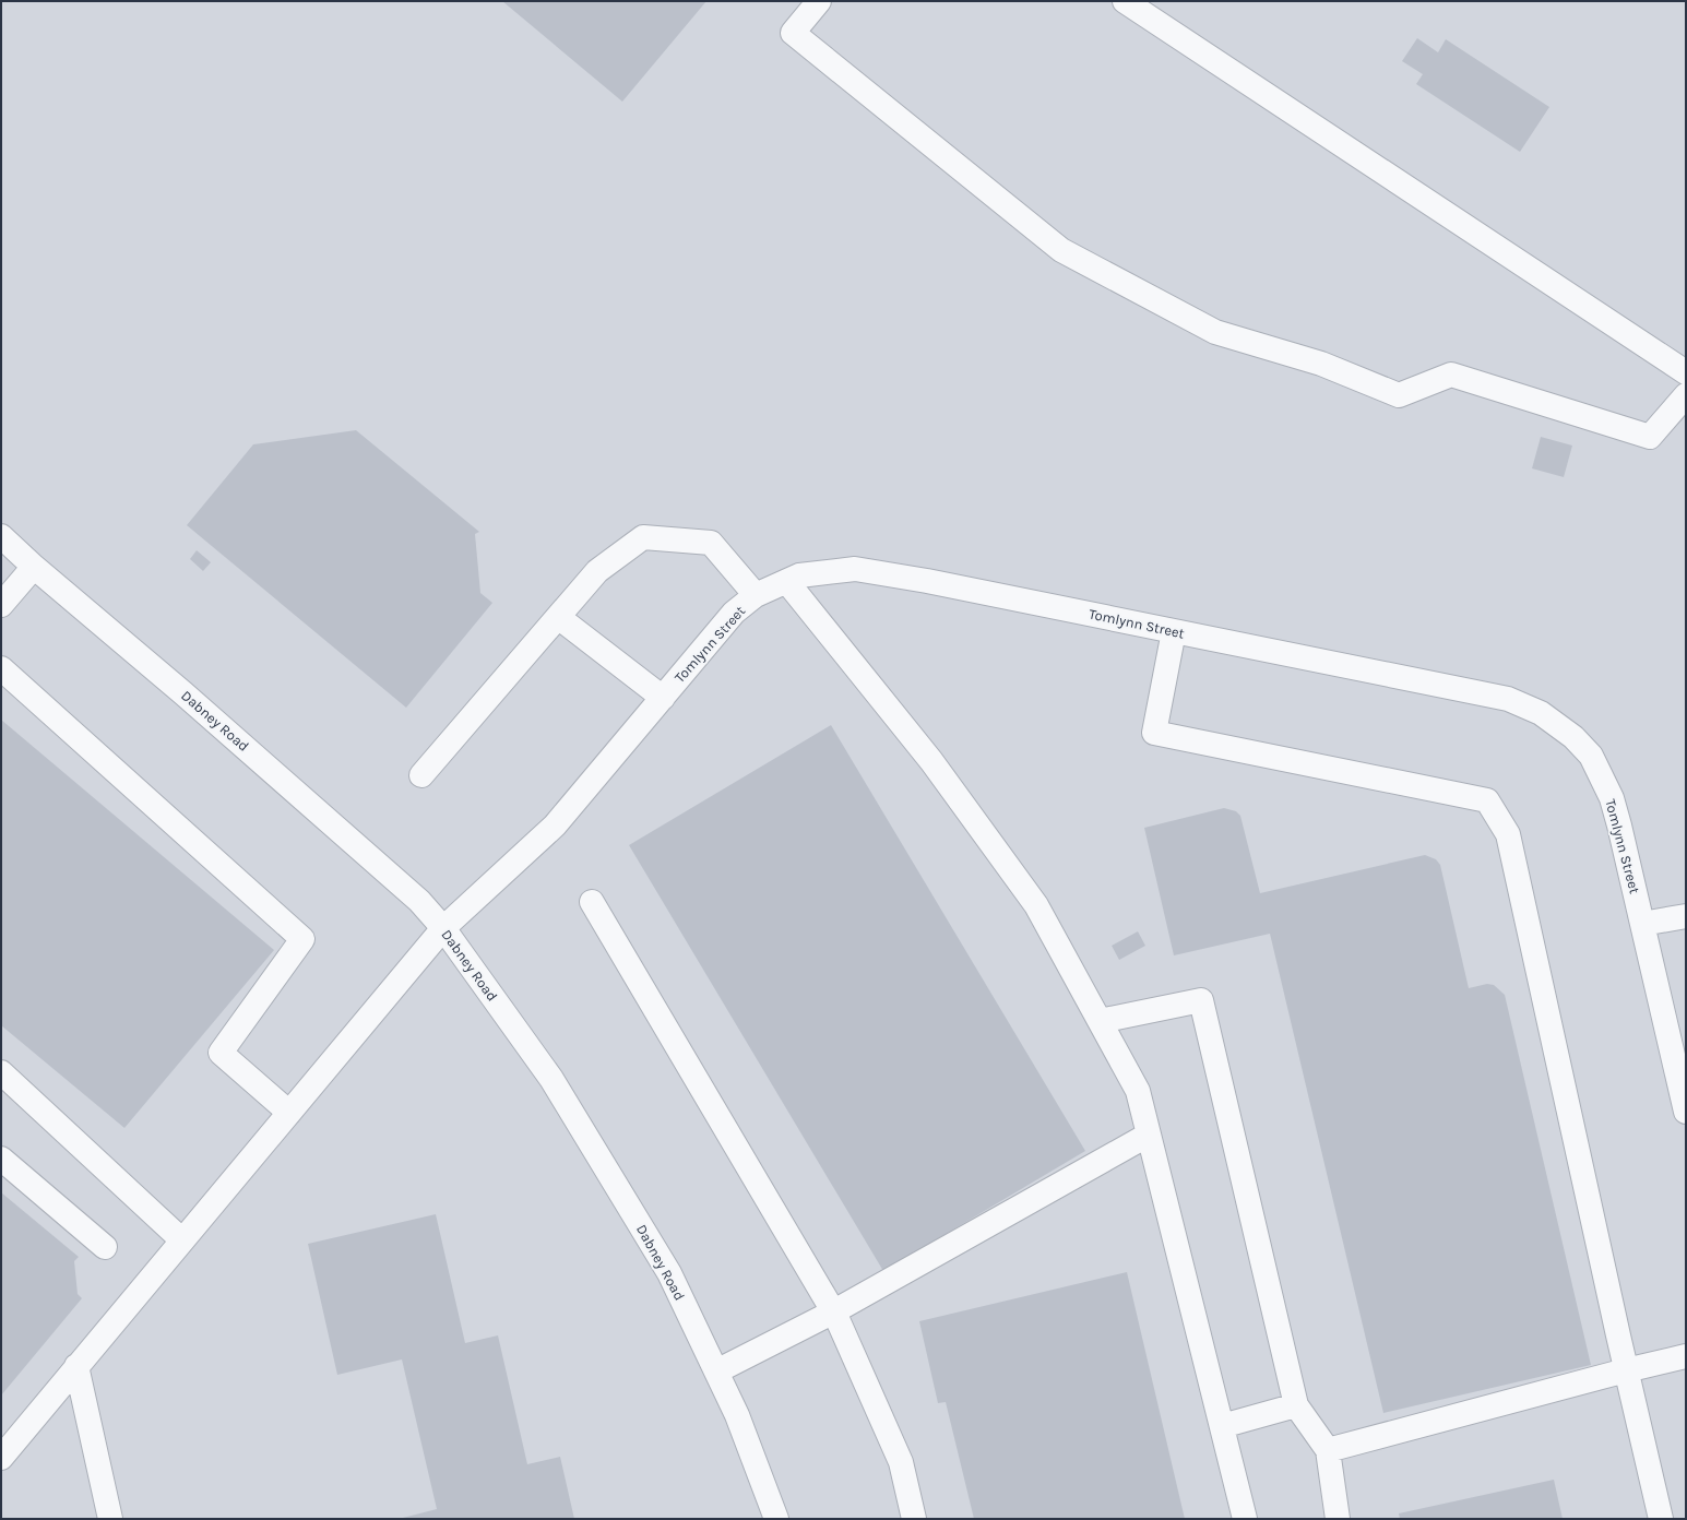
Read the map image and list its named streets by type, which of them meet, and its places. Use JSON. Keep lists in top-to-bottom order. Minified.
{"streets":{"street":["Tomlynn Street","Dabney Road"]},"crossings":[["Tomlynn Street","Dabney Road"]]}
